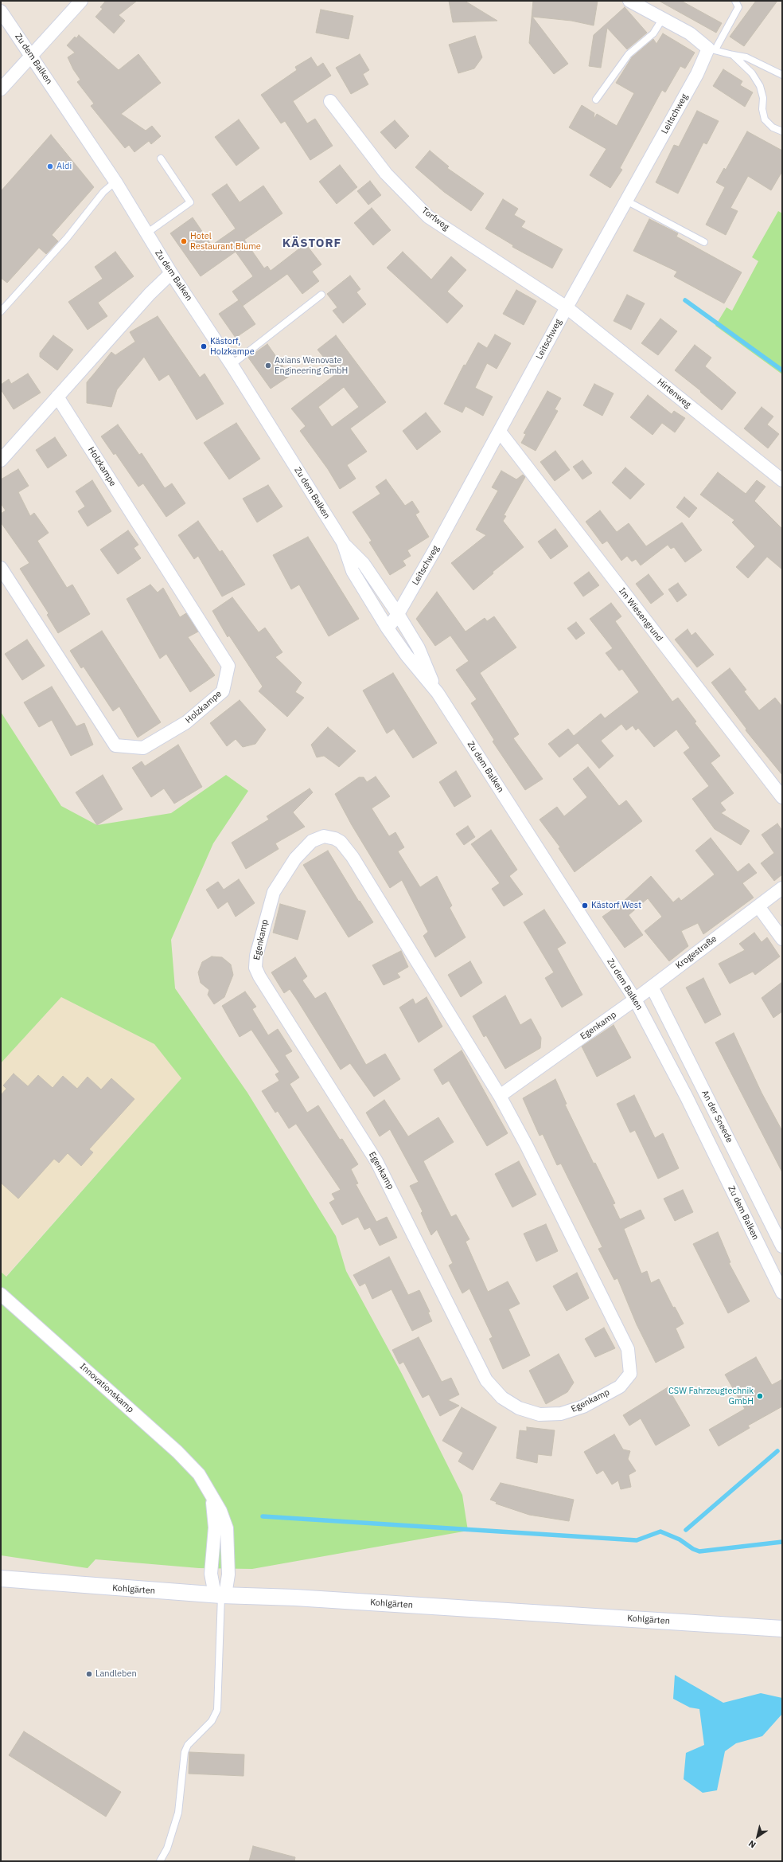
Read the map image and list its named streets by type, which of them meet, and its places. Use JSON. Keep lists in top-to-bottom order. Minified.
{"streets":{"street":["Zu dem Balken","Leitschweg","Torfweg","Hirtenweg","Holzkampe","Im Wiesengrund","Egenkamp","Krogestraße","An der Sneede","Innovationskamp","Kohlgärten"]},"crossings":[["Zu dem Balken","Leitschweg"],["Zu dem Balken","Egenkamp"],["Zu dem Balken","Krogestraße"],["Leitschweg","Torfweg"],["Leitschweg","Hirtenweg"],["Leitschweg","Im Wiesengrund"],["Torfweg","Hirtenweg"],["Egenkamp","Krogestraße"],["Krogestraße","An der Sneede"],["Innovationskamp","Kohlgärten"]],"districts":["KÄSTORF"],"places":["Aldi","Hotel Restaurant Blume","Kästorf, Holzkampe","Axians Wenovate Engineering GmbH","Kästorf West","CSW Fahrzeugtechnik GmbH","Landleben"],"north":"bottom left"}
